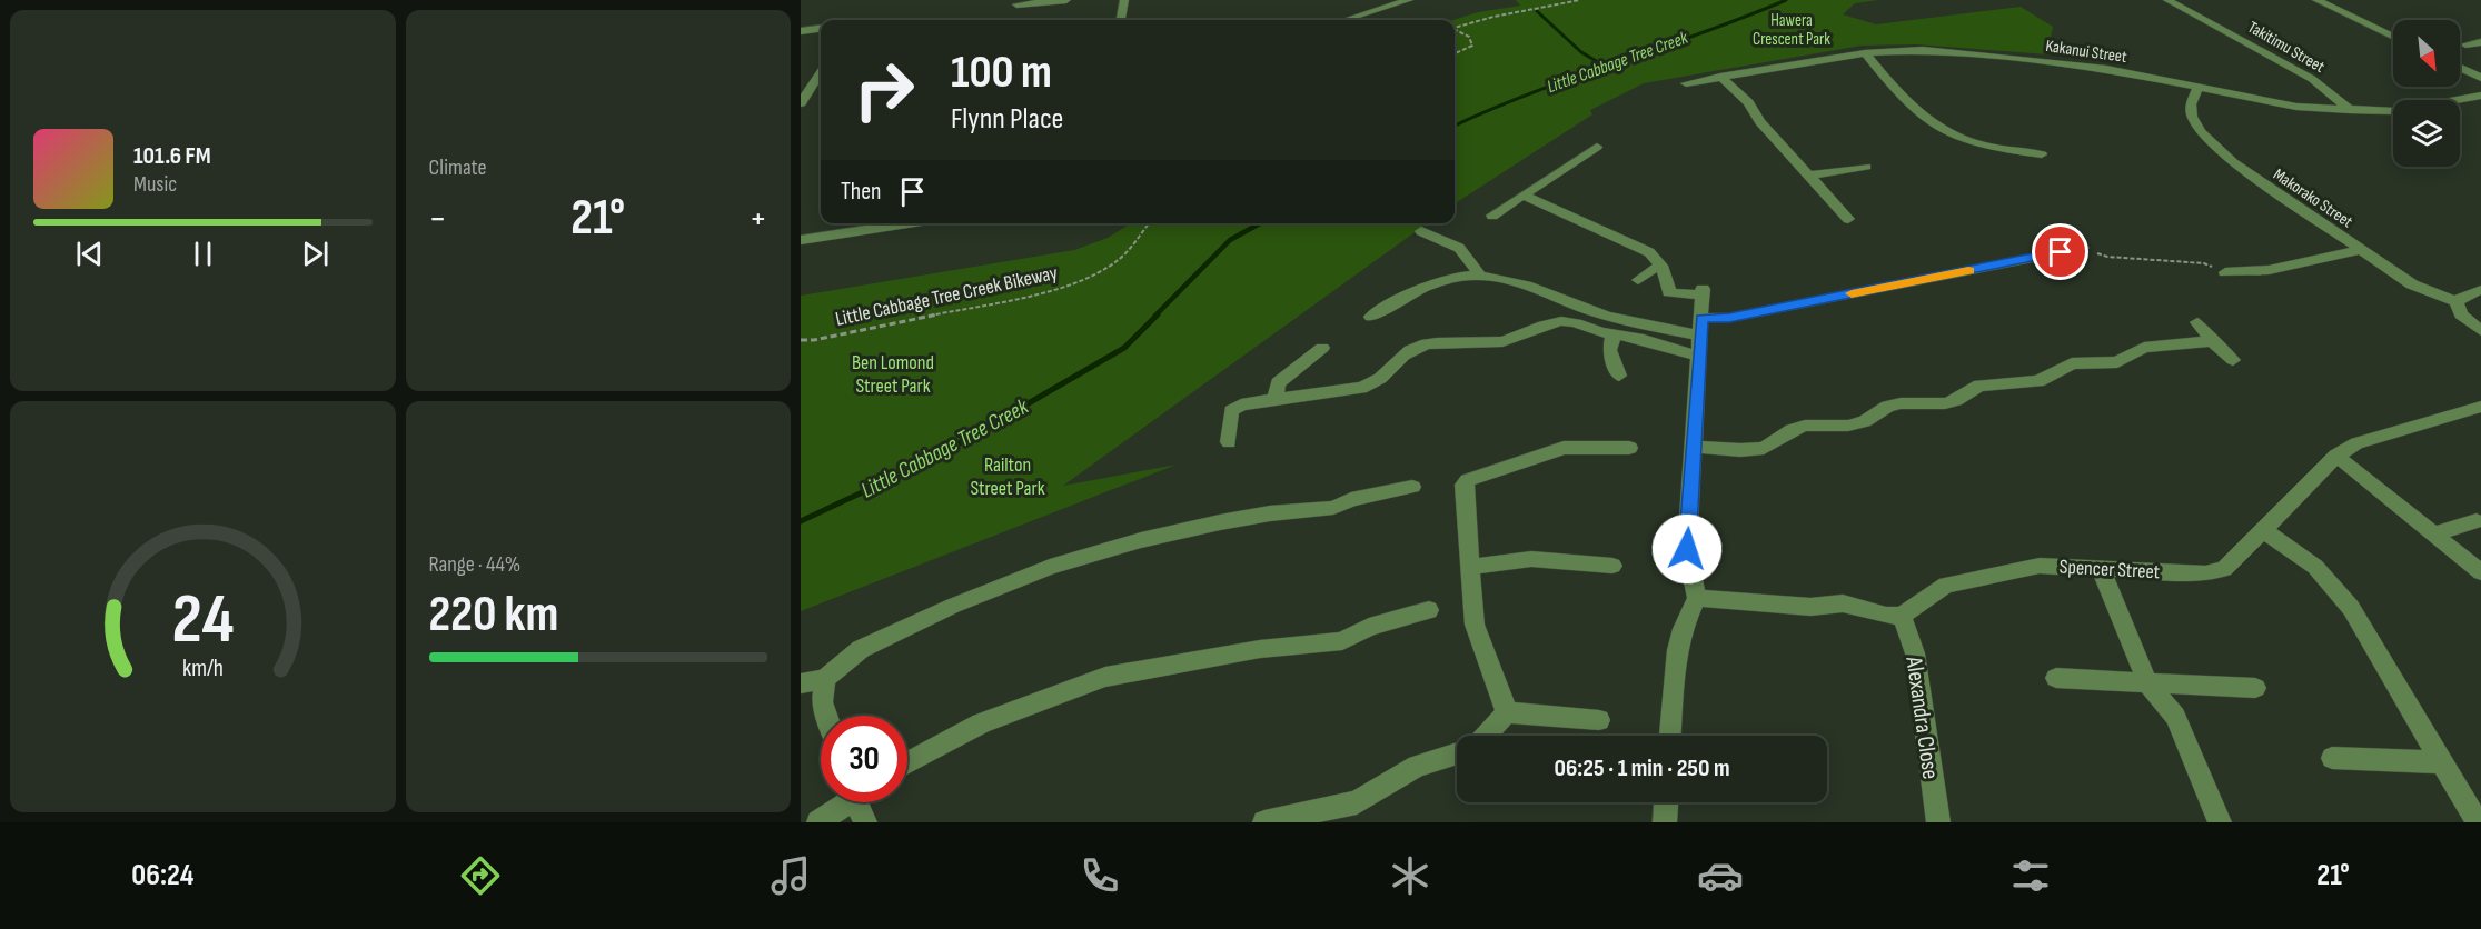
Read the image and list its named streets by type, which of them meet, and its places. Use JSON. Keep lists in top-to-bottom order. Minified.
{"streets":{"street":["Takitimu Street","Kakanui Street","Makorako Street","Spencer Street","Alexandra Close"],"path":["Little Cabbage Tree Creek Bikeway"]},"crossings":[["Takitimu Street","Kakanui Street"],["Kakanui Street","Makorako Street"],["Spencer Street","Alexandra Close"]],"water":["Little Cabbage Tree Creek"],"parks":["Hawera Crescent Park","Ben Lomond Street Park","Railton Street Park"],"north":"bottom right","page":{"tile":["Climate",["Range · 44%","220 km"]],"turn":["100 m","Flynn Place"],"song":["101.6 FM","Music"],"then":"Then","heat":["−","21°","+"],"limit":"30","trip":"06:25 · 1 min · 250 m","tabs":["06:24","21°"],"gauge":["24","km/h"]}}
